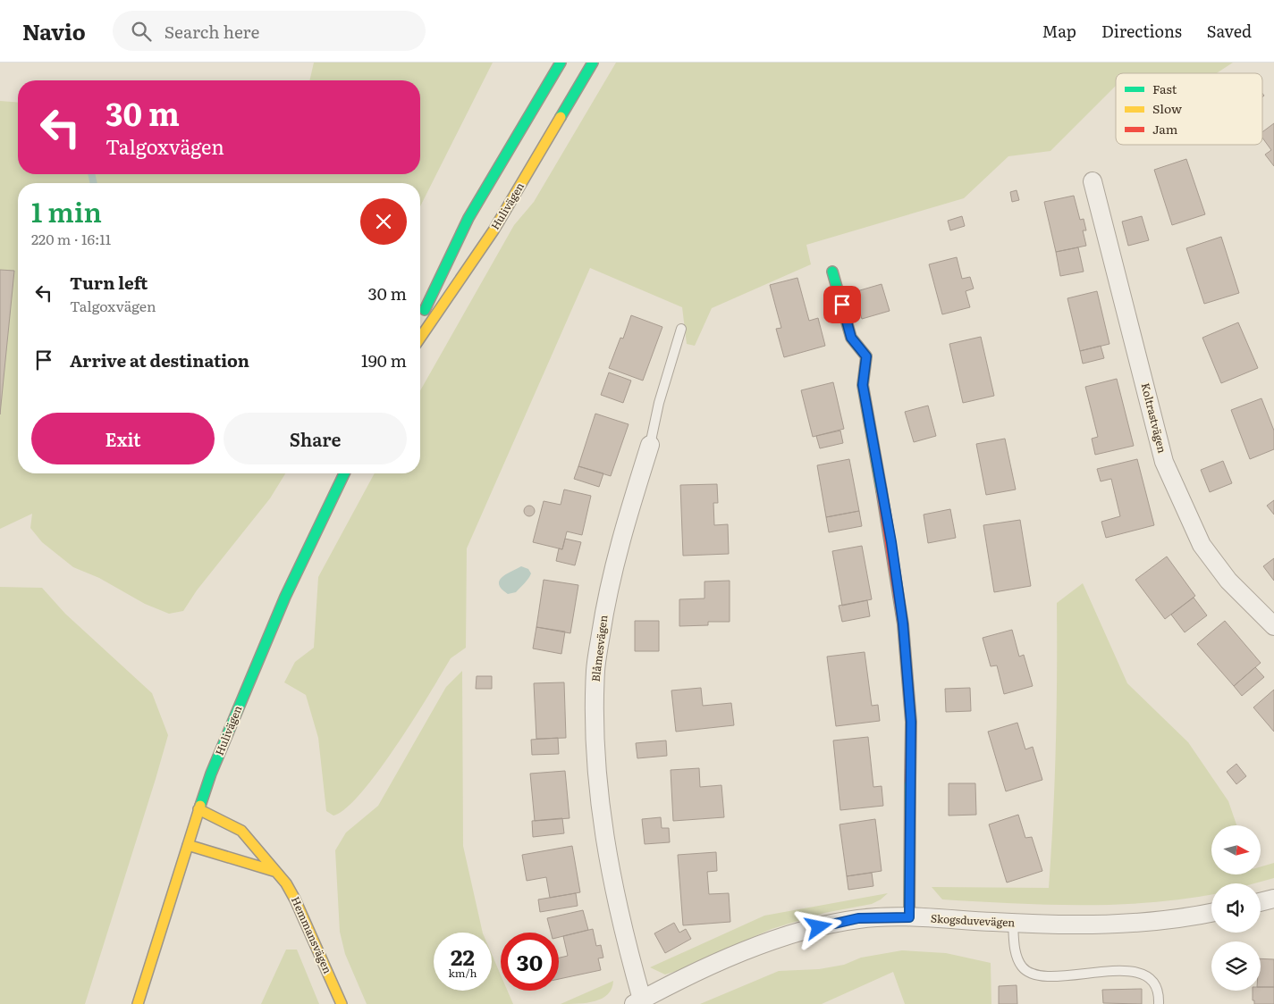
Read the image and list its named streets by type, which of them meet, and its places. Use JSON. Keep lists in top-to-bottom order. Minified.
{"streets":{"main road":["Hulivägen","Hemmansvägen"],"street":["Koltrastvägen","Blåmesvägen","Skogsduvevägen"]},"crossings":[["Hulivägen","Hemmansvägen"],["Blåmesvägen","Skogsduvevägen"]],"legend":["Fast","Slow","Jam"],"north":"right","page":{"header":"Navio","search":"Search here","nav":["Map","Directions","Saved"],"turn":["30 m","Talgoxvägen"],"heading":["1 min","220 m · 16:11"],"list":[{"name":"Turn left","note":"Talgoxvägen","value":"30 m"},{"name":"Arrive at destination","value":"190 m"}],"buttons":["Exit","Share"],"speed":"22 km/h","limit":"30"}}
